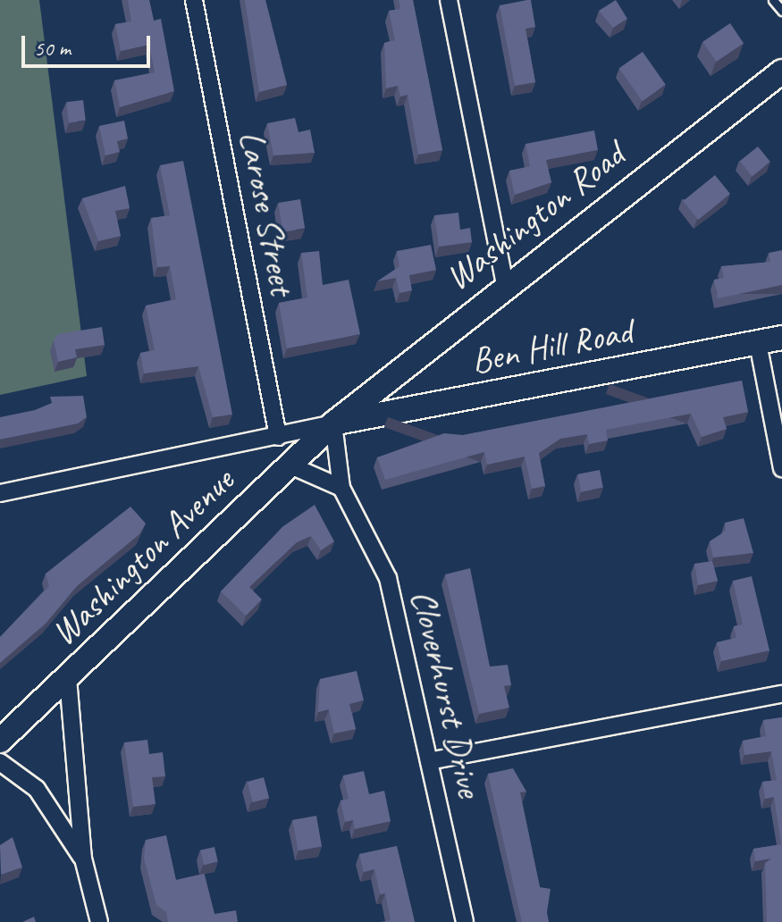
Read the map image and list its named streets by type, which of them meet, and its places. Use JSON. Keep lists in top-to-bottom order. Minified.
{"streets":{"street":["Larose Street","Washington Road","Ben Hill Road","Washington Avenue","Cloverhurst Drive"]},"crossings":[["Washington Road","Ben Hill Road"],["Washington Road","Washington Avenue"],["Washington Road","Cloverhurst Drive"],["Ben Hill Road","Washington Avenue"],["Ben Hill Road","Cloverhurst Drive"],["Washington Avenue","Cloverhurst Drive"]],"scale_bar":"50 m"}
